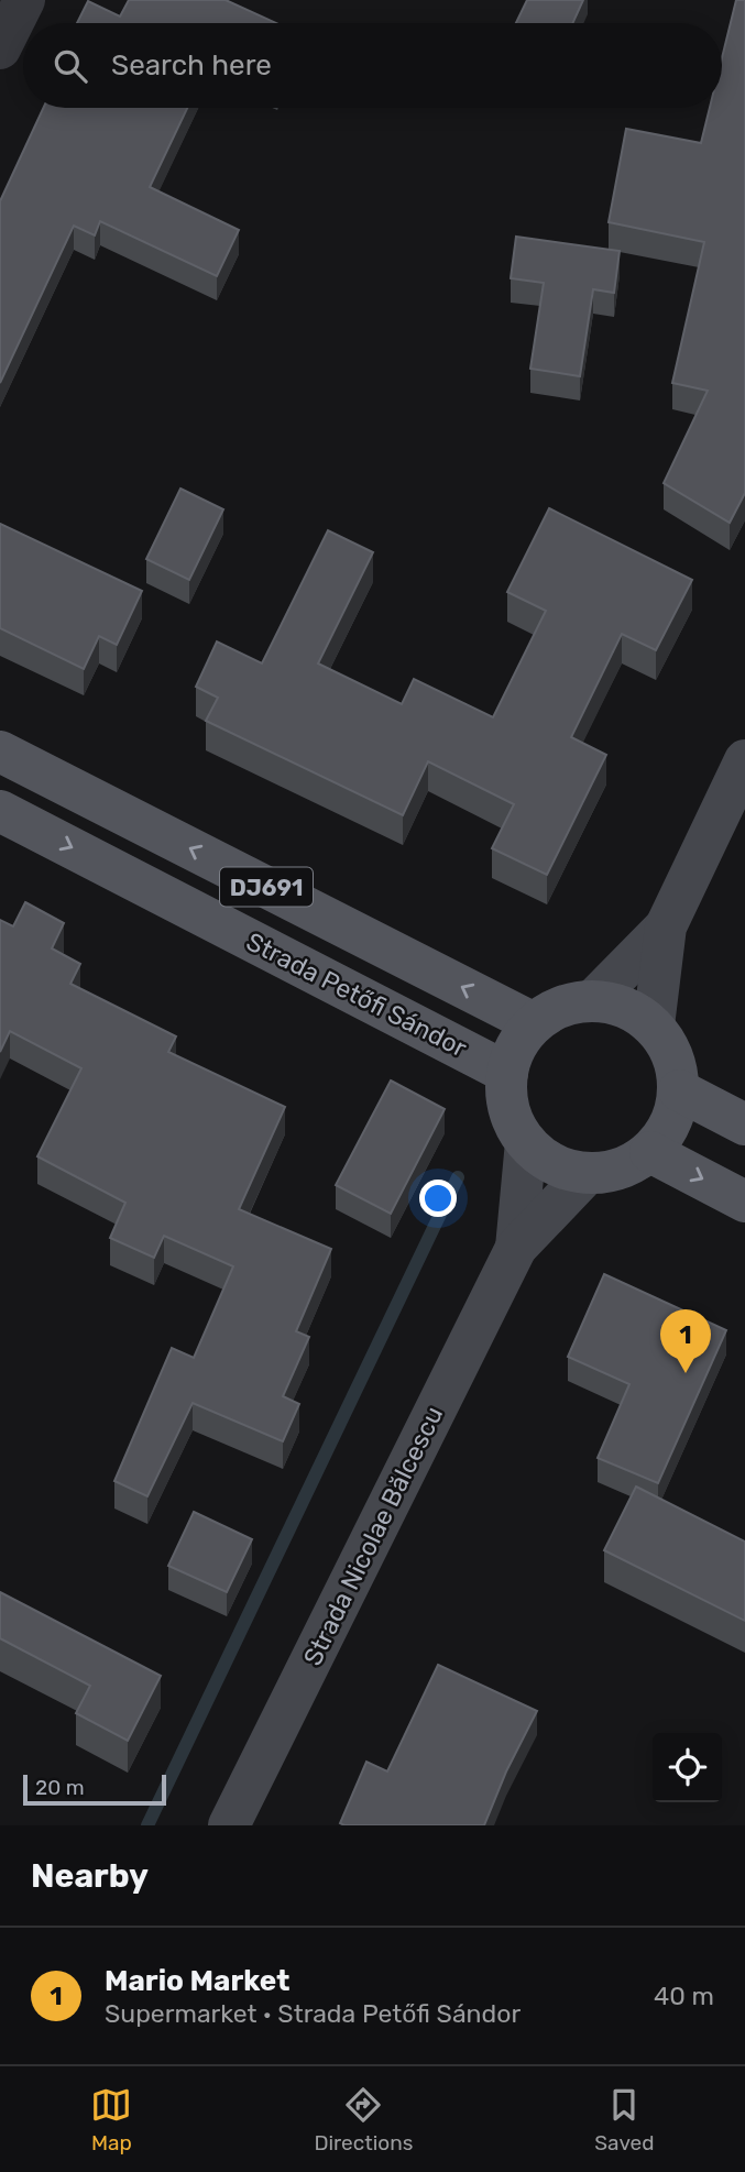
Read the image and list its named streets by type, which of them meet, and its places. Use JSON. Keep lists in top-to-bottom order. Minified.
{"streets":{"main road":["DJ691","Strada Petőfi Sándor"],"street":["Strada Nicolae Bălcescu"]},"crossings":[["DJ691","Strada Petőfi Sándor"],["DJ691","Strada Nicolae Bălcescu"],["Strada Petőfi Sándor","Strada Nicolae Bălcescu"]],"scale_bar":"20 m","page":{"search":"Search here","pins":"1","scale":"20 m","heading":"Nearby","list":[{"mark":"1","name":"Mario Market","note":"Supermarket · Strada Petőfi Sándor","value":"40 m"}],"nav":["Map","Directions","Saved"]}}
